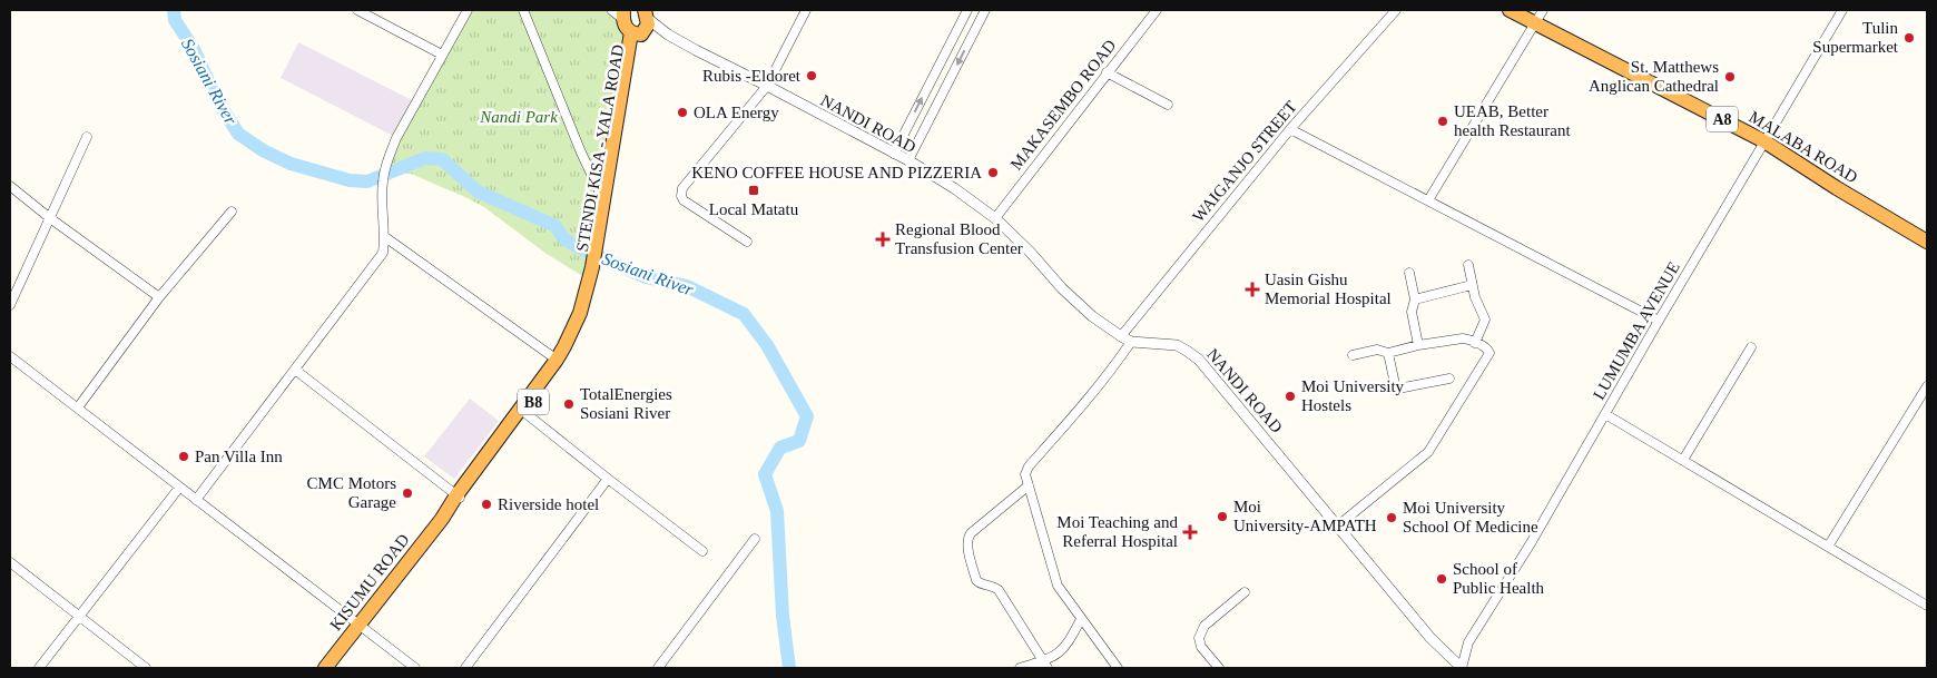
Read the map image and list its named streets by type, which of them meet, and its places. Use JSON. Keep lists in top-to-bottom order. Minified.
{"streets":{"highway":["A8","MALABA ROAD","STENDI KISA - YALA ROAD","B8","KISUMU ROAD"],"street":["MAKASEMBO ROAD","NANDI ROAD","WAIGANJO STREET","LUMUMBA AVENUE"]},"crossings":[["MAKASEMBO ROAD","NANDI ROAD"],["NANDI ROAD","STENDI KISA - YALA ROAD"],["NANDI ROAD","WAIGANJO STREET"],["NANDI ROAD","LUMUMBA AVENUE"],["NANDI ROAD","B8"],["MALABA ROAD","LUMUMBA AVENUE"],["STENDI KISA - YALA ROAD","B8"],["STENDI KISA - YALA ROAD","KISUMU ROAD"]],"water":["Sosiani River"],"parks":["Nandi Park"],"places":{"other":["Tulin Supermarket","Rubis -Eldoret","St. Matthews Anglican Cathedral","OLA Energy","UEAB, Better health Restaurant","KENO COFFEE HOUSE AND PIZZERIA","Moi University Hostels","TotalEnergies Sosiani River","Pan Villa Inn","CMC Motors Garage","Riverside hotel","Moi University-AMPATH","Moi University School Of Medicine","School of Public Health"],"transit":["Local Matatu"],"health":["Regional Blood Transfusion Center","Uasin Gishu Memorial Hospital","Moi Teaching and Referral Hospital"]}}
